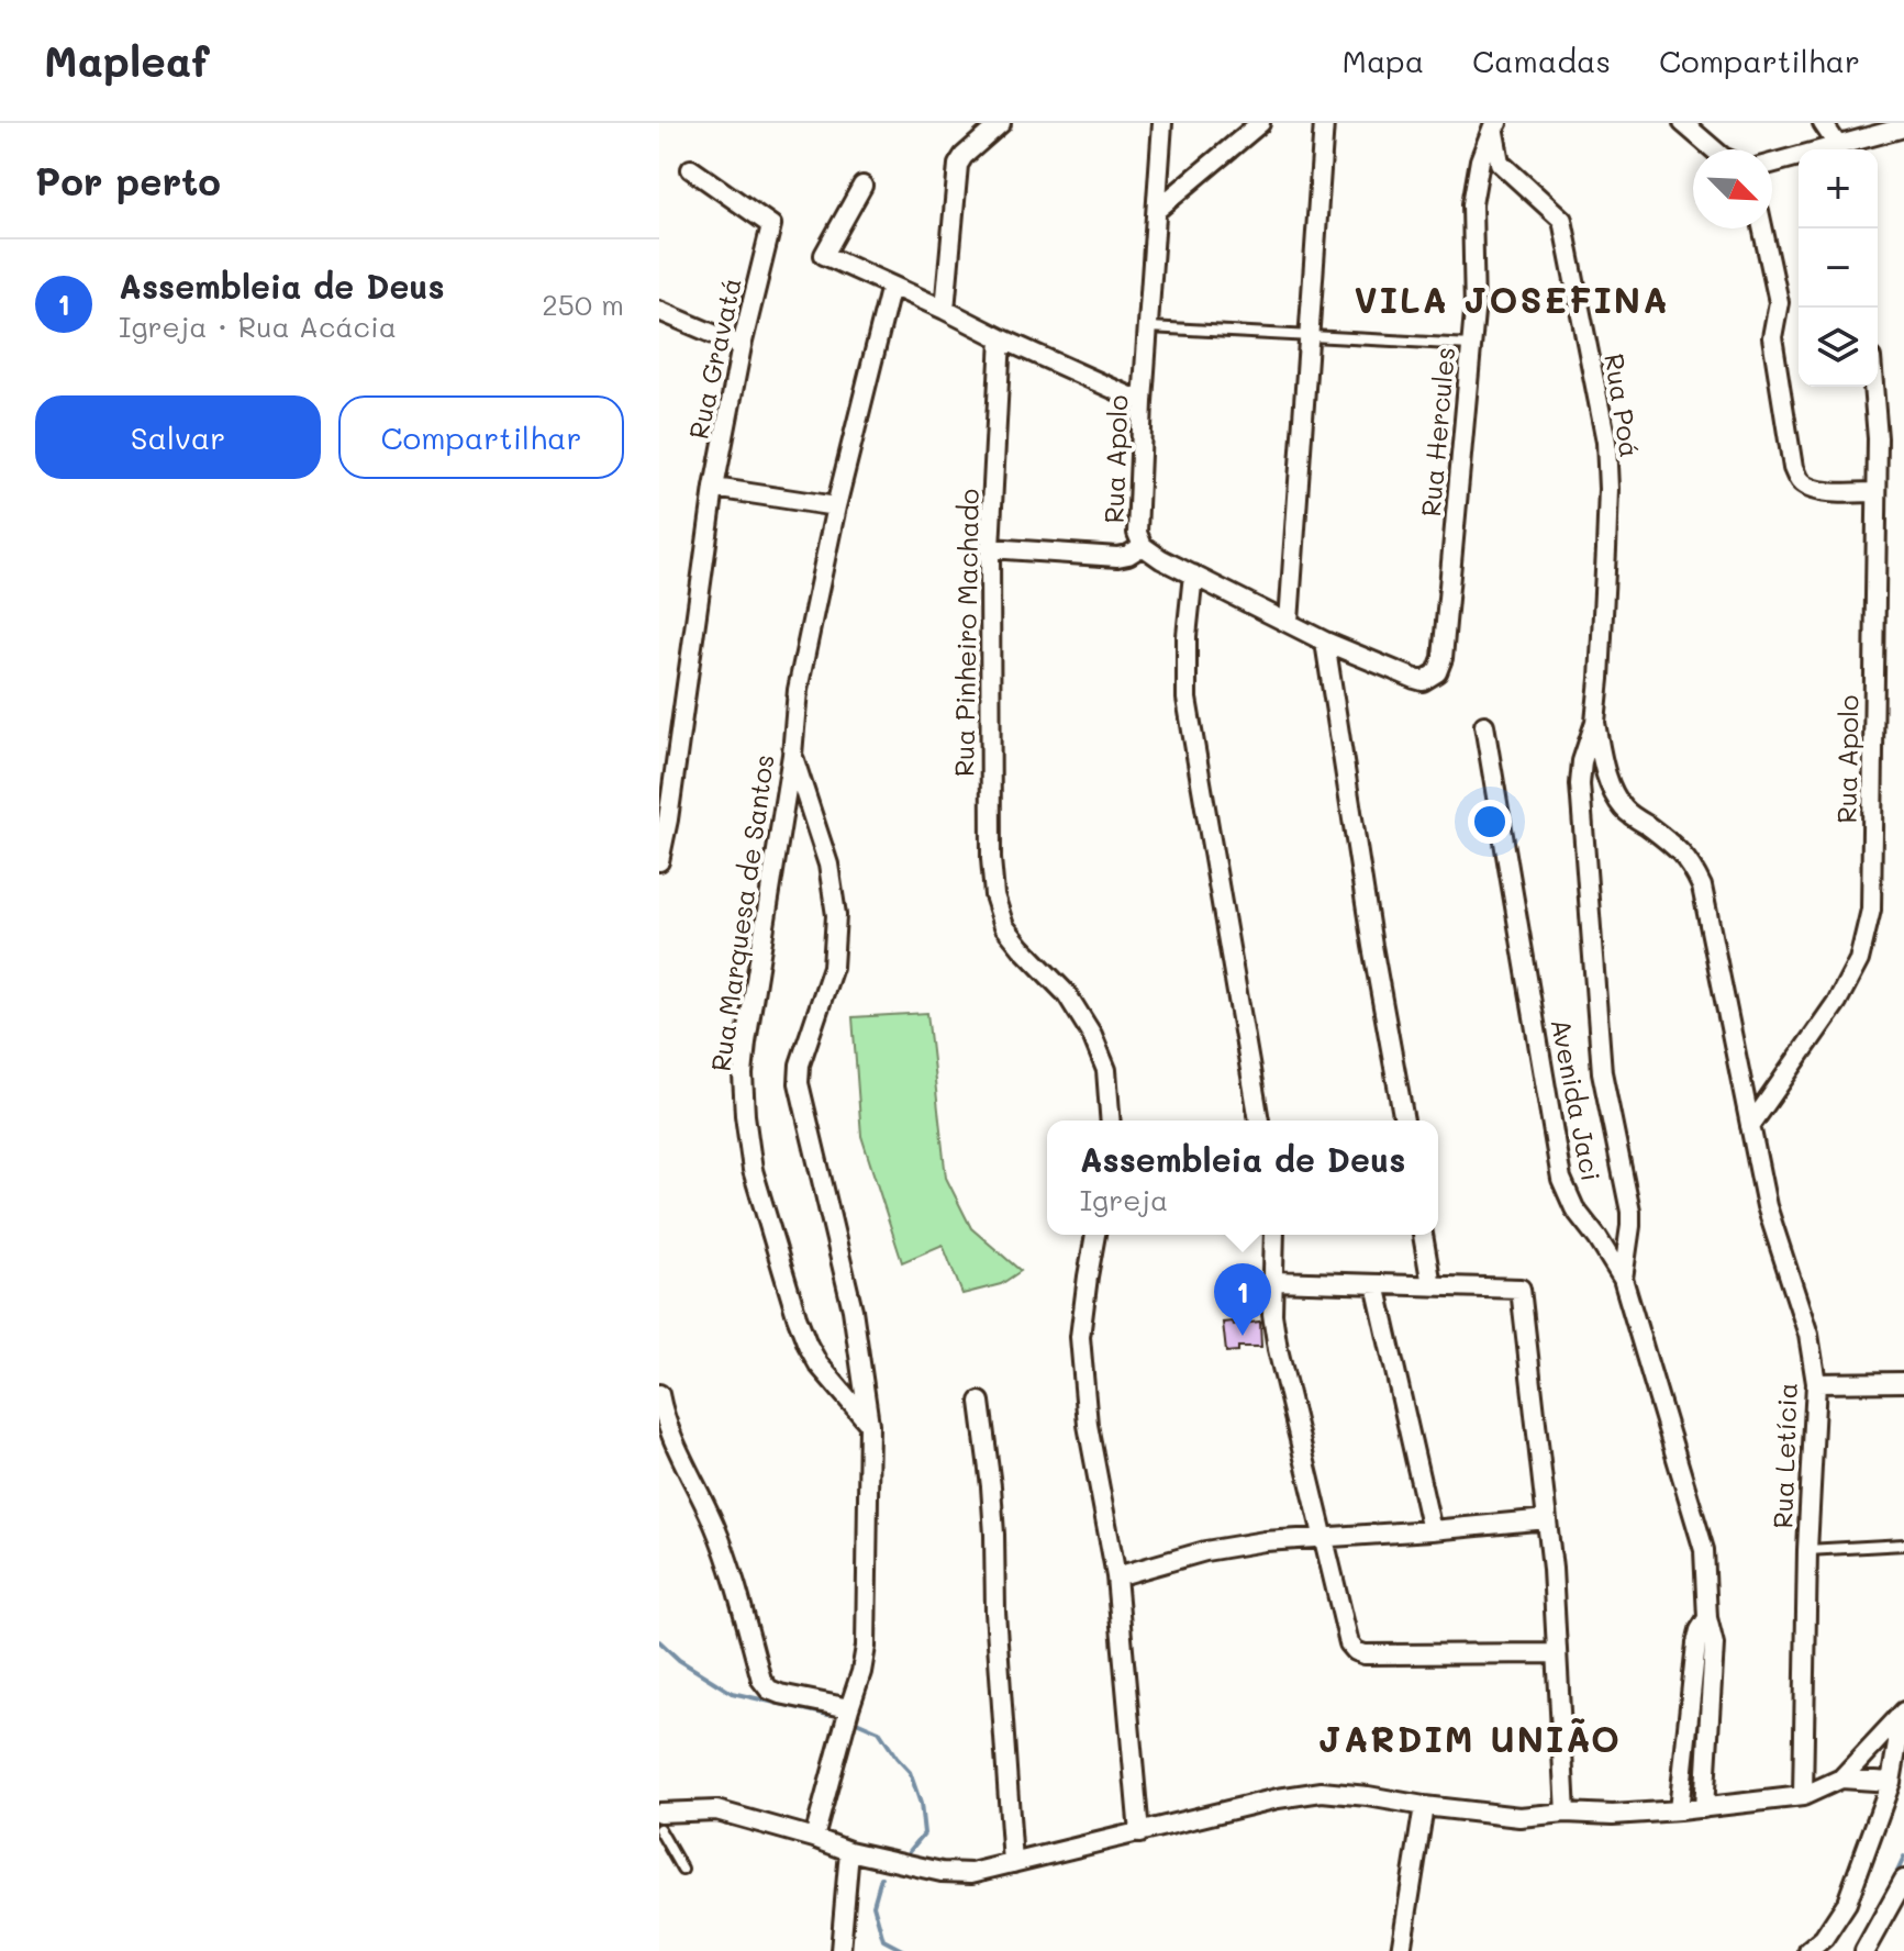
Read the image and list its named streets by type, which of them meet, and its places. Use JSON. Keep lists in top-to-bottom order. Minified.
{"streets":{"street":["Rua Gravatá","Rua Poá","Rua Hercules","Rua Apolo","Rua Pinheiro Machado","Rua Marquesa de Santos","Avenida Jaci","Rua Letícia"]},"crossings":[["Rua Poá","Rua Hercules"],["Rua Poá","Rua Letícia"],["Rua Hercules","Rua Apolo"],["Rua Apolo","Rua Letícia"]],"districts":["VILA JOSEFINA","JARDIM UNIÃO"],"north":"bottom right","page":{"header":"Mapleaf","nav":["Mapa","Camadas","Compartilhar"],"heading":"Por perto","map_buttons":["+","−"],"list":[{"mark":"1","name":"Assembleia de Deus","note":"Igreja · Rua Acácia","value":"250 m"}],"buttons":["Salvar","Compartilhar"],"popup":["Assembleia de Deus","Igreja"],"pins":"1"}}
